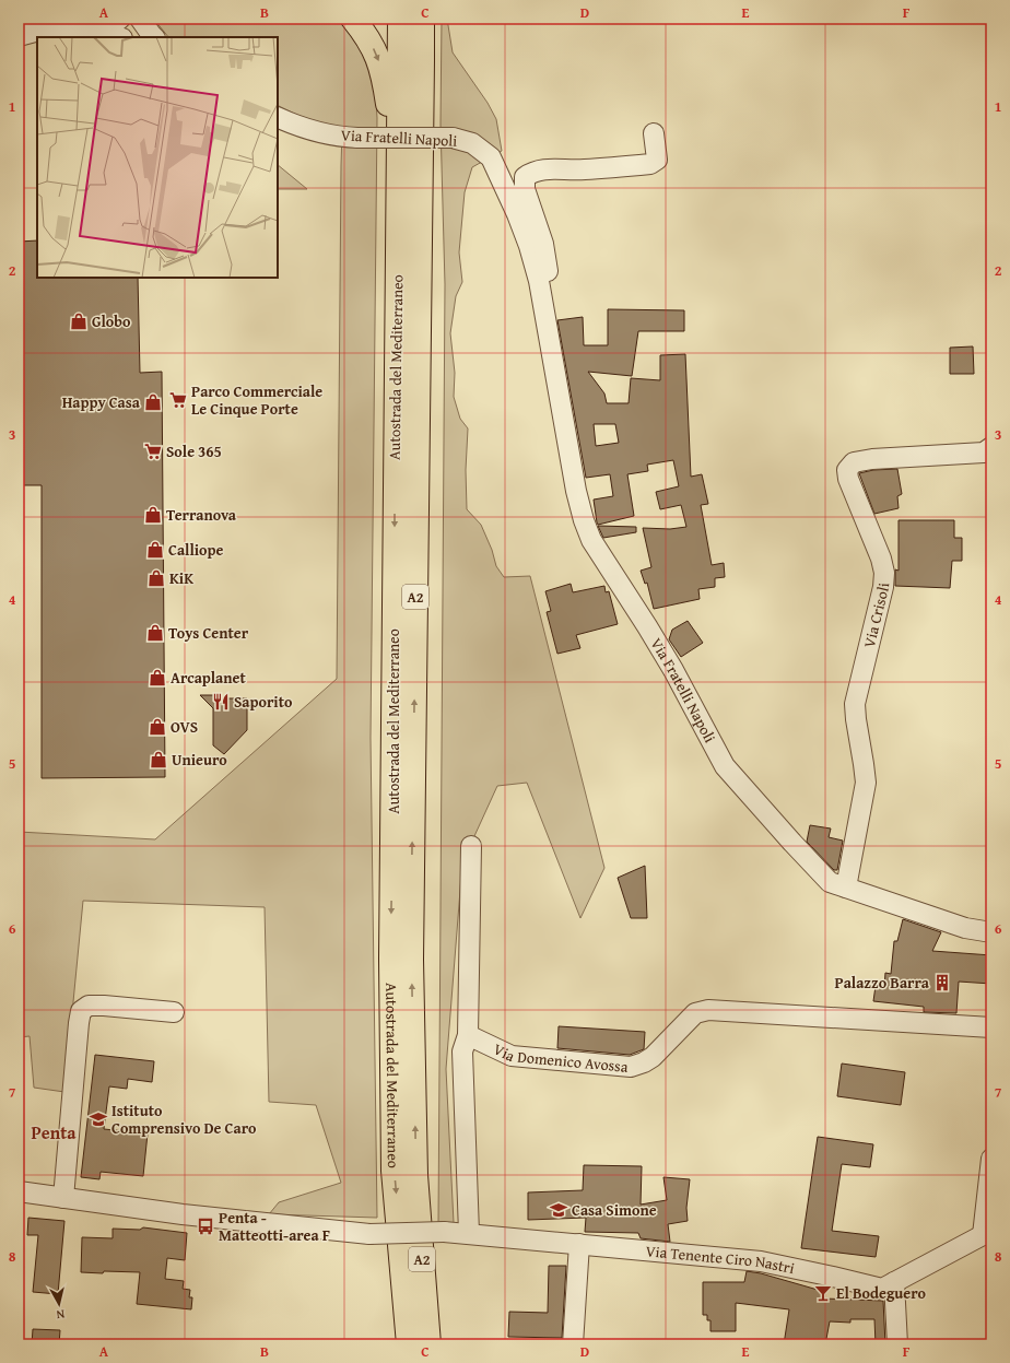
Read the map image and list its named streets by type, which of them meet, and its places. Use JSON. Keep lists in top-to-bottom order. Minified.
{"streets":{"highway":["Autostrada del Mediterraneo","A2"],"street":["Via Fratelli Napoli","Via Crisoli","Via Domenico Avossa","Via Tenente Ciro Nastri"]},"crossings":[["Via Fratelli Napoli","Via Crisoli"]],"districts":["Penta"],"places":{"shop":["Globo","Happy Casa","Terranova","Calliope","KiK","Toys Center","Arcaplanet","OVS","Unieuro"],"supermarket":["Parco Commerciale Le Cinque Porte","Sole 365"],"restaurant":["Saporito"],"building":["Palazzo Barra"],"school or university":["Istituto Comprensivo De Caro","Casa Simone"],"bus stop":["Penta - Matteotti-area F"],"bar":["El Bodeguero"]},"north":"bottom","grid":{"columns":["A","B","C","D","E","F"],"rows":["1","2","3","4","5","6","7","8"]}}
